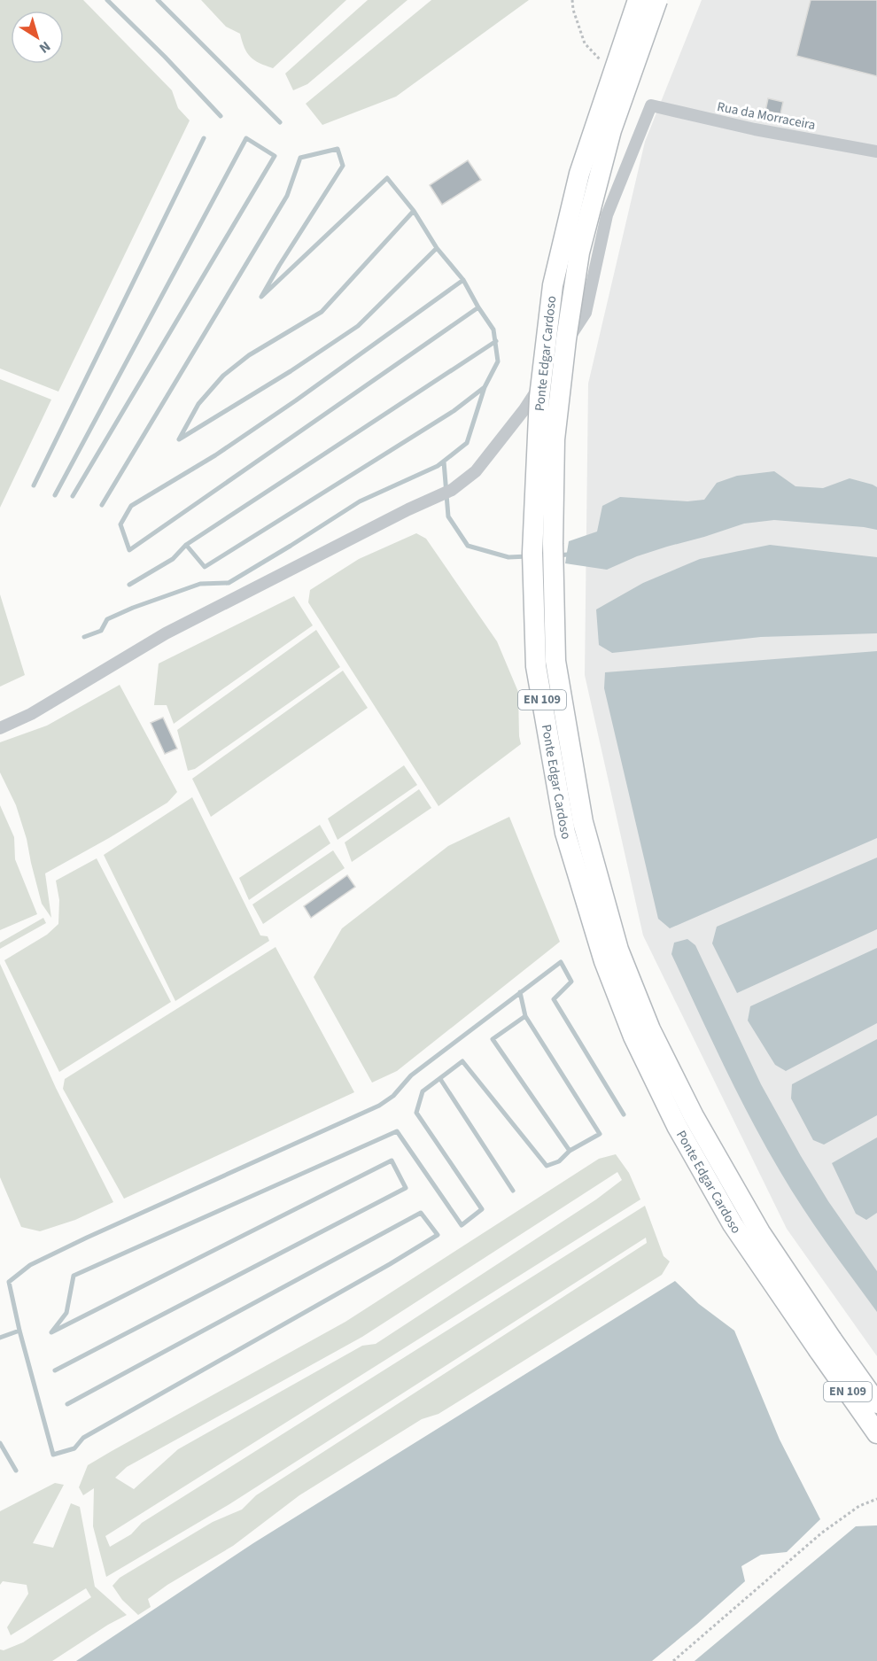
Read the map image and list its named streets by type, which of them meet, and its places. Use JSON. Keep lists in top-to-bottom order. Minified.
{"streets":{"main road":["Ponte Edgar Cardoso","EN 109"],"street":["Rua da Morraceira"]},"north":"bottom right"}
